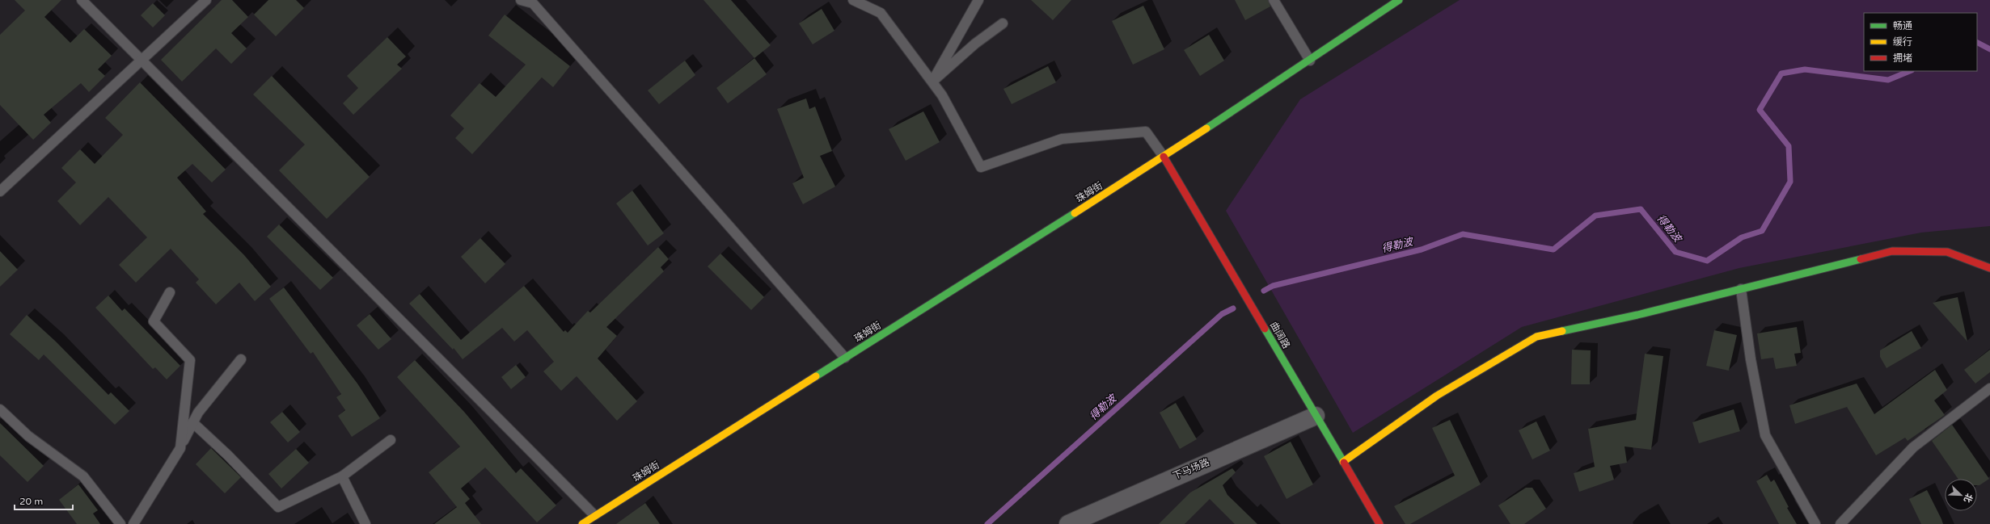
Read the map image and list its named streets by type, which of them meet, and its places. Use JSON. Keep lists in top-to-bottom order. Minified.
{"streets":{"street":["珠姆街","曲阔路","下马场路"]},"crossings":[["珠姆街","曲阔路"],["曲阔路","下马场路"]],"water":["得勒波"],"legend":["畅通","缓行","拥堵"],"scale_bar":"20 m","north":"bottom right"}
